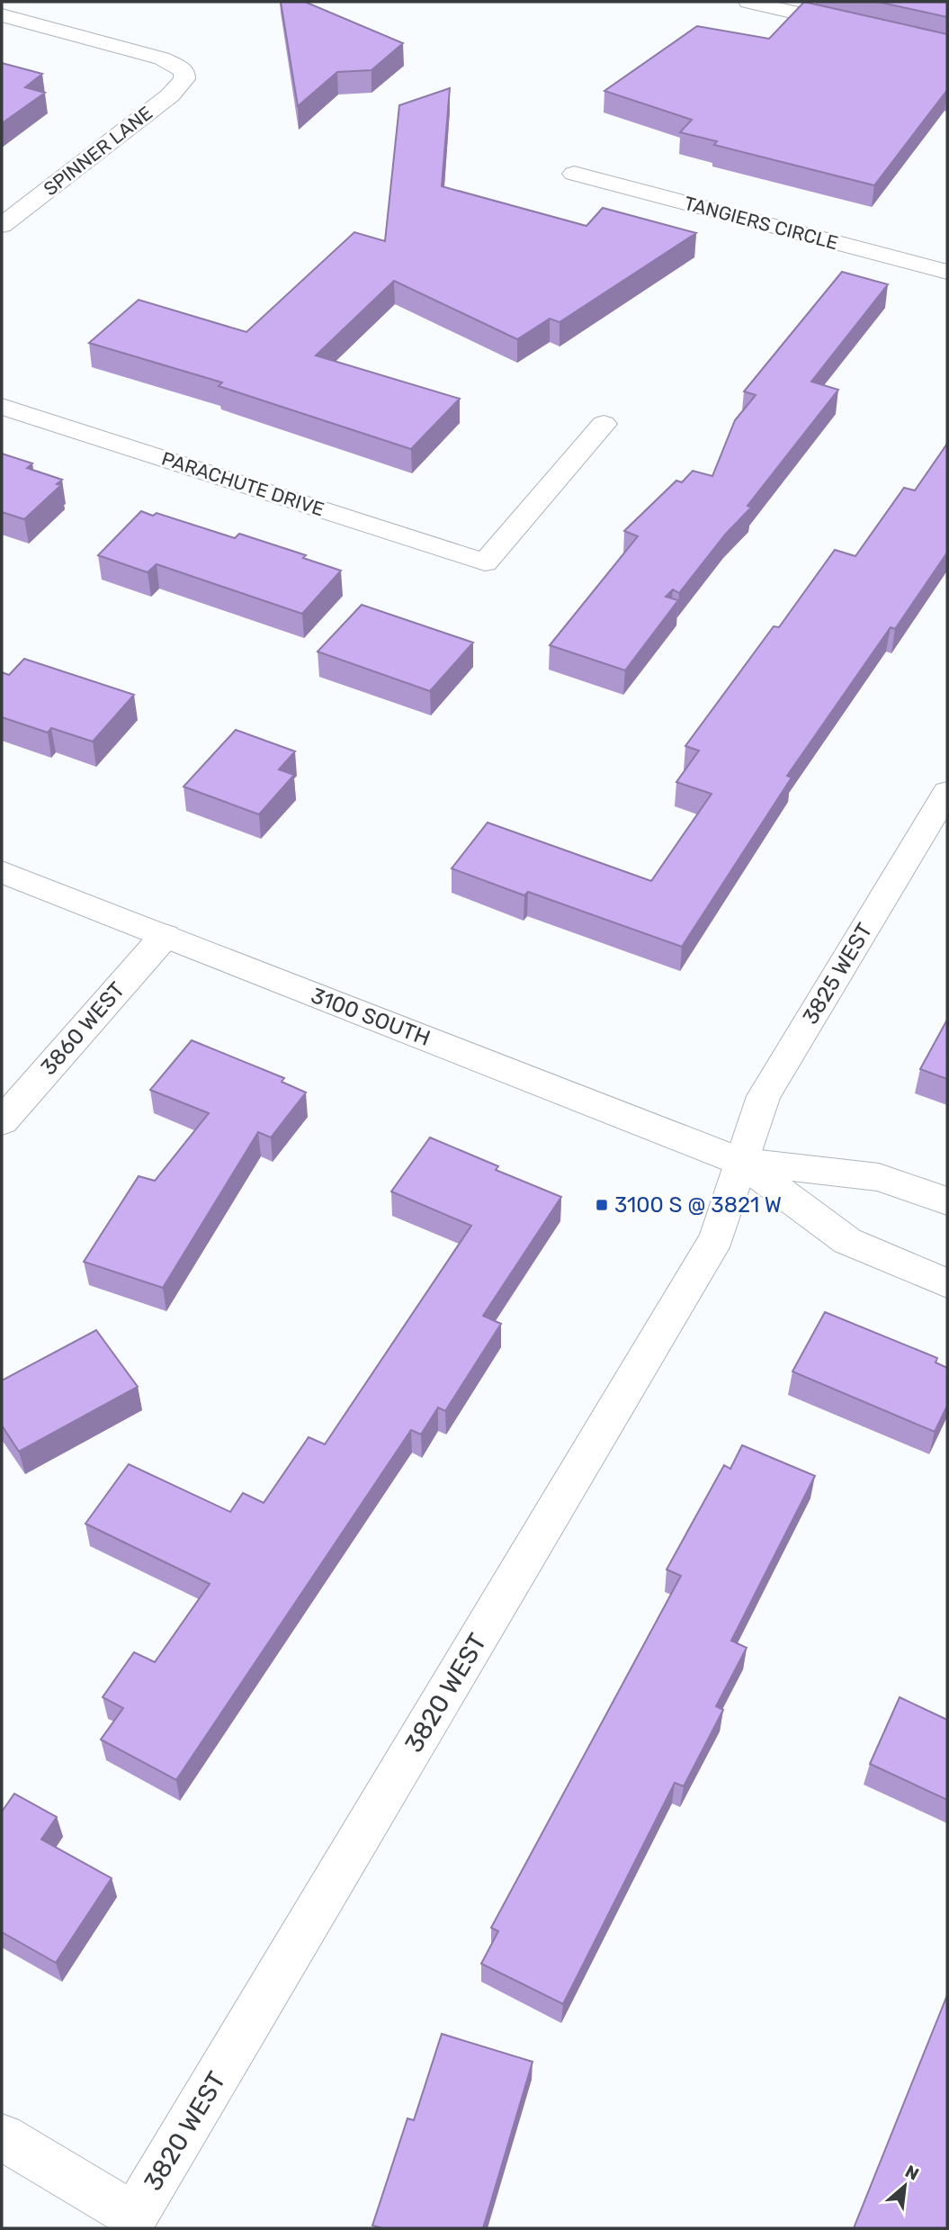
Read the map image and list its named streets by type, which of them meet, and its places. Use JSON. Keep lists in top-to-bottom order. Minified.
{"streets":{"street":["SPINNER LANE","TANGIERS CIRCLE","PARACHUTE DRIVE","3825 WEST","3100 SOUTH","3860 WEST","3820 WEST"]},"crossings":[["3825 WEST","3100 SOUTH"],["3825 WEST","3820 WEST"],["3100 SOUTH","3860 WEST"],["3100 SOUTH","3820 WEST"]],"places":{"transit":["3100 S @ 3821 W"]},"north":"top right"}
